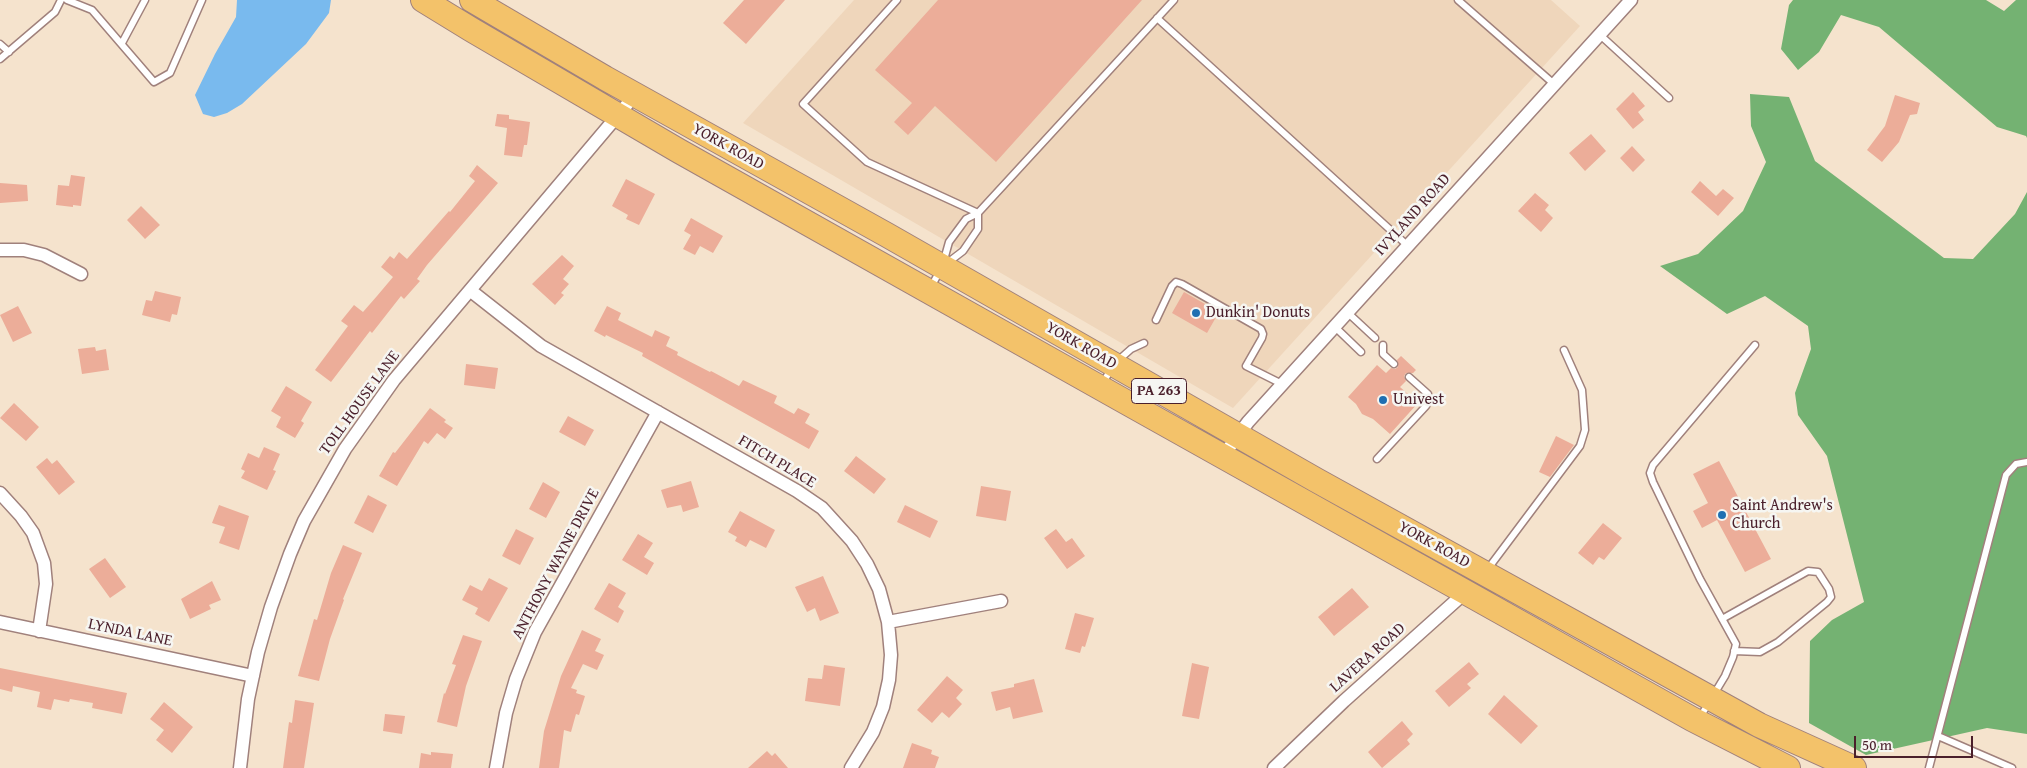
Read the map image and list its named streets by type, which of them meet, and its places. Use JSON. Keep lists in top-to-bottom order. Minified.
{"streets":{"highway":["YORK ROAD","PA 263"],"street":["IVYLAND ROAD","TOLL HOUSE LANE","FITCH PLACE","ANTHONY WAYNE DRIVE","LYNDA LANE","LAVERA ROAD"]},"crossings":[["YORK ROAD","IVYLAND ROAD"],["YORK ROAD","TOLL HOUSE LANE"],["YORK ROAD","LAVERA ROAD"],["TOLL HOUSE LANE","FITCH PLACE"],["TOLL HOUSE LANE","LYNDA LANE"],["FITCH PLACE","ANTHONY WAYNE DRIVE"]],"places":["Dunkin' Donuts","Univest","Saint Andrew's Church"],"scale_bar":"50 m"}
